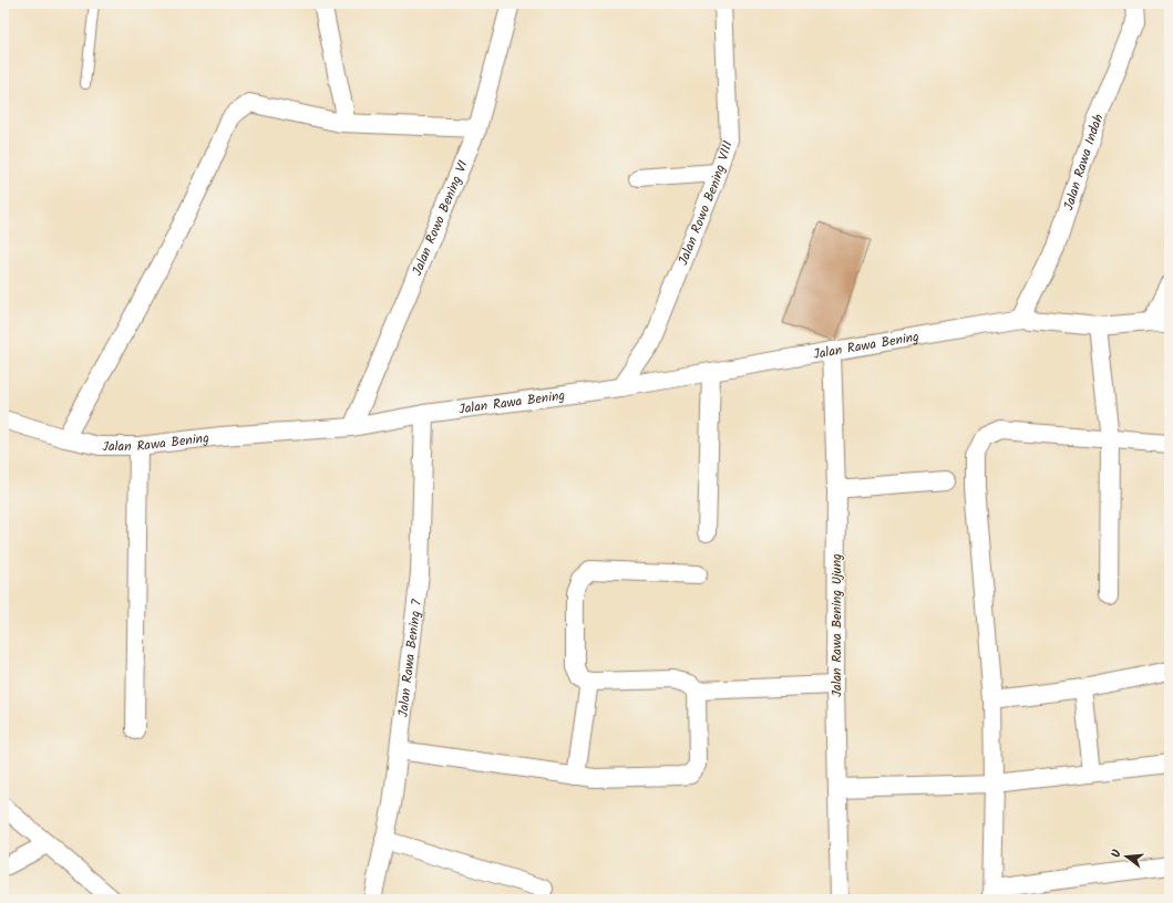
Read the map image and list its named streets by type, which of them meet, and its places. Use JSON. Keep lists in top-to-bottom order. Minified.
{"streets":{"street":["Jalan Rawa Indah","Jalan Rowo Bening VIII","Jalan Rowo Bening VI","Jalan Rawa Bening","Jalan Rawa Bening Ujung","Jalan Rawa Bening 7"]},"crossings":[["Jalan Rawa Indah","Jalan Rawa Bening"],["Jalan Rowo Bening VIII","Jalan Rawa Bening"],["Jalan Rowo Bening VI","Jalan Rawa Bening"],["Jalan Rawa Bening","Jalan Rawa Bening Ujung"],["Jalan Rawa Bening","Jalan Rawa Bening 7"]],"north":"left"}
